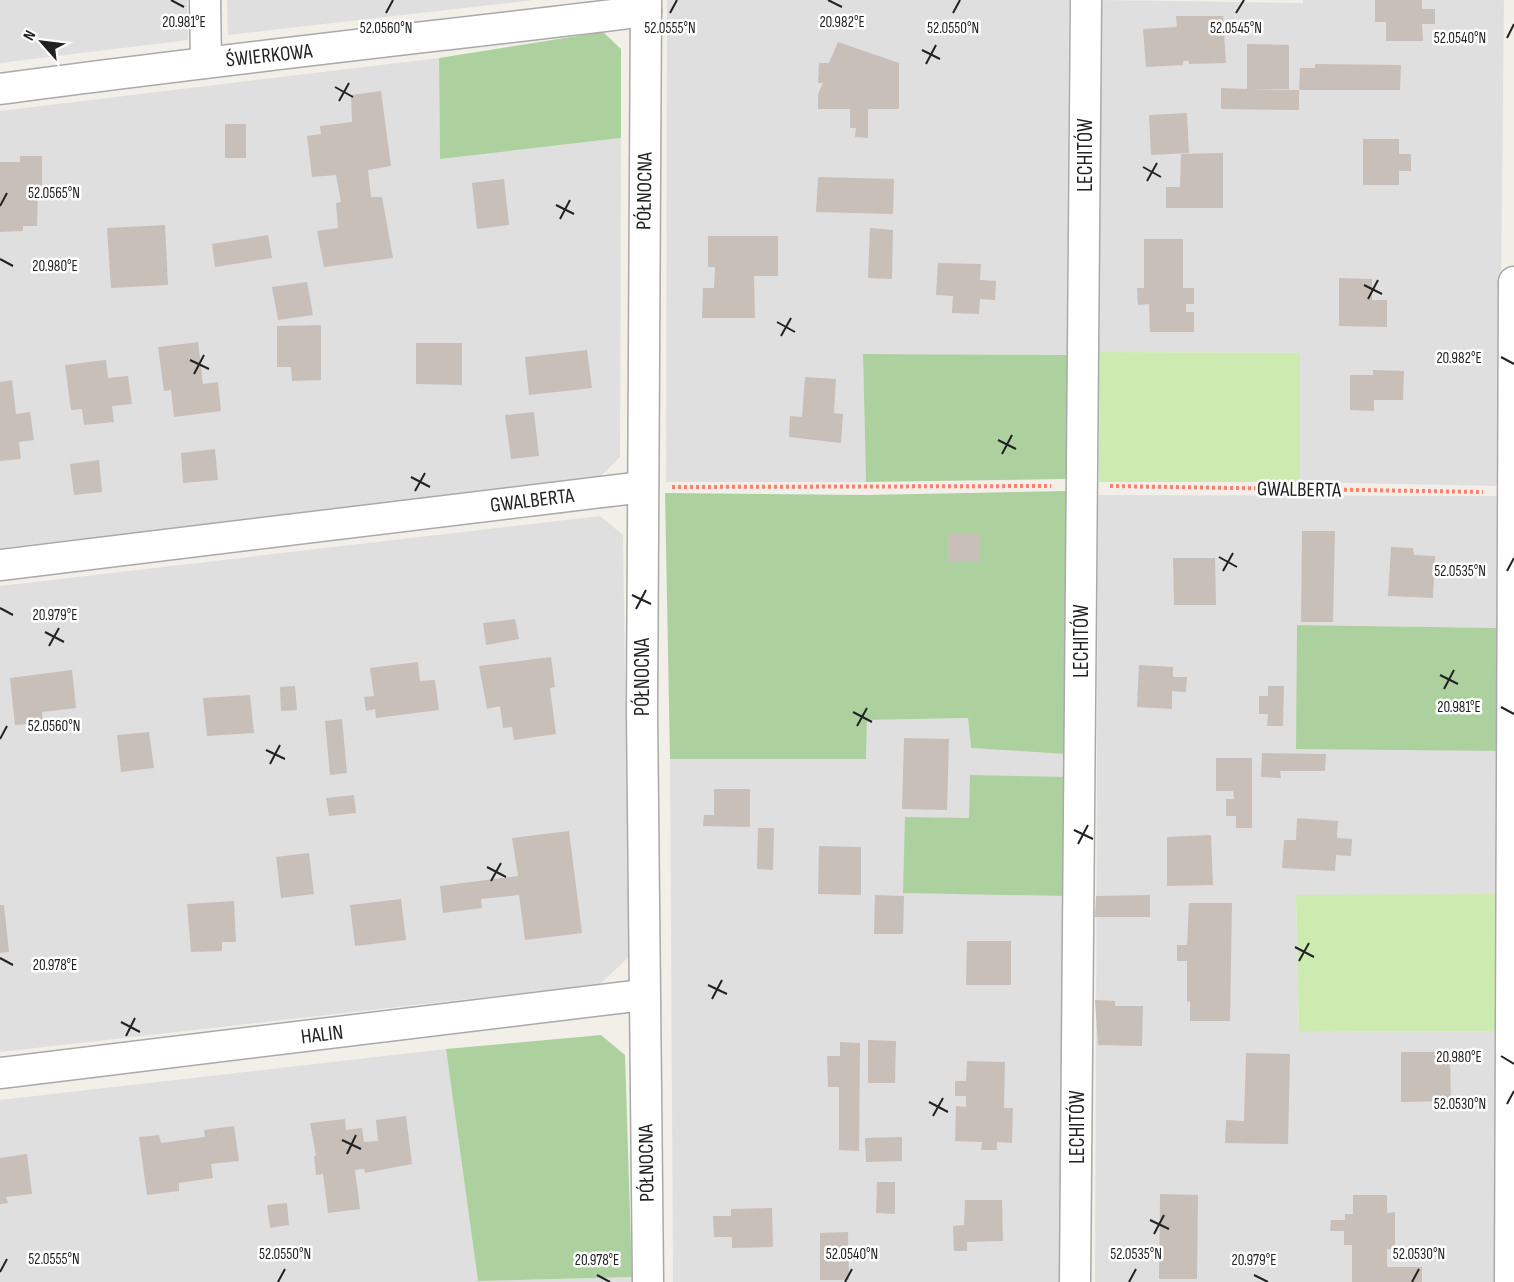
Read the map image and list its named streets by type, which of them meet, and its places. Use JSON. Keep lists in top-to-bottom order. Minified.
{"streets":{"street":["ŚWIERKOWA","LECHITÓW","PÓŁNOCNA","GWALBERTA","HALIN"]},"crossings":[["ŚWIERKOWA","PÓŁNOCNA"],["PÓŁNOCNA","GWALBERTA"],["PÓŁNOCNA","HALIN"]],"north":"top left","coordinates":["20.981°E","20.982°E","52.0560°N","52.0555°N","52.0550°N","52.0545°N","52.0540°N","52.0565°N","20.980°E","52.0535°N","20.979°E","20.978°E","52.0530°N"]}
